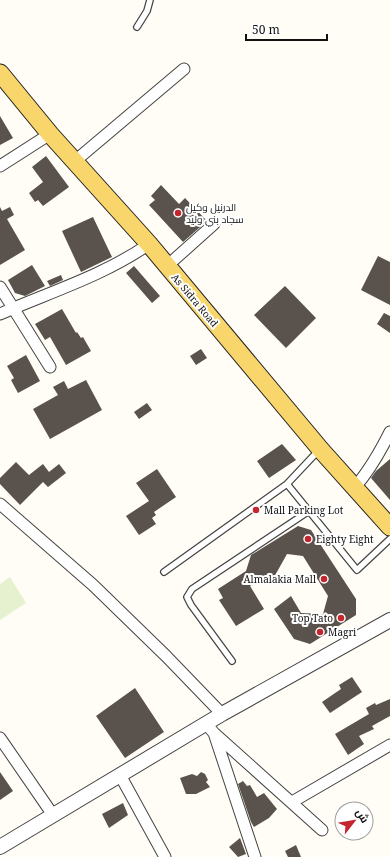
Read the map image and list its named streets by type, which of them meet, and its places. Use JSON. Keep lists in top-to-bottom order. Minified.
{"streets":{"main road":["As Sidra Road"]},"places":["الدرنيل وكيل سجاد بني وليد","Mall Parking Lot","Eighty Eight","Almalakia Mall","Top Tato","Magri"],"scale_bar":"50 m","north":"top right"}
